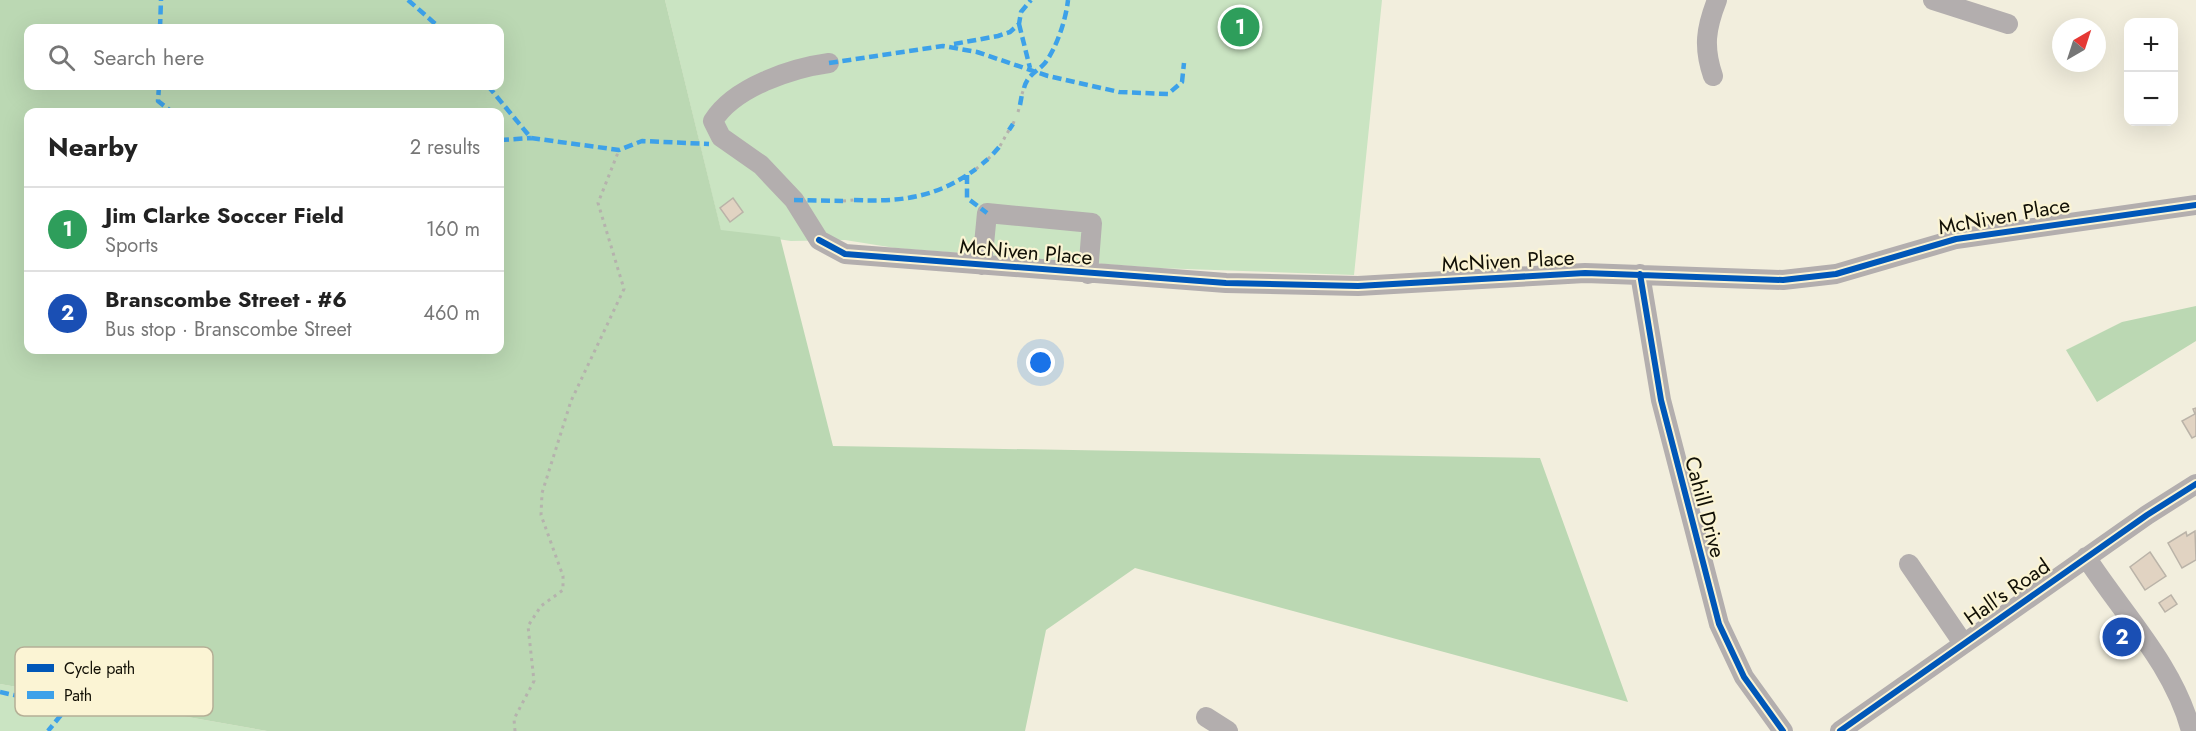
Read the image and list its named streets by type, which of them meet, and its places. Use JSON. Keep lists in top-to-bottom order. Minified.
{"streets":{"street":["McNiven Place","Cahill Drive","Hall's Road"]},"crossings":[["McNiven Place","Cahill Drive"]],"legend":["Cycle path","Path"],"north":"top right","page":{"pins":["1","2"],"map_buttons":["+","−"],"search":"Search here","heading":["Nearby","2 results"],"list":[{"mark":"1","name":"Jim Clarke Soccer Field","note":"Sports","value":"160 m"},{"mark":"2","name":"Branscombe Street - #6","note":"Bus stop · Branscombe Street","value":"460 m"}]}}
